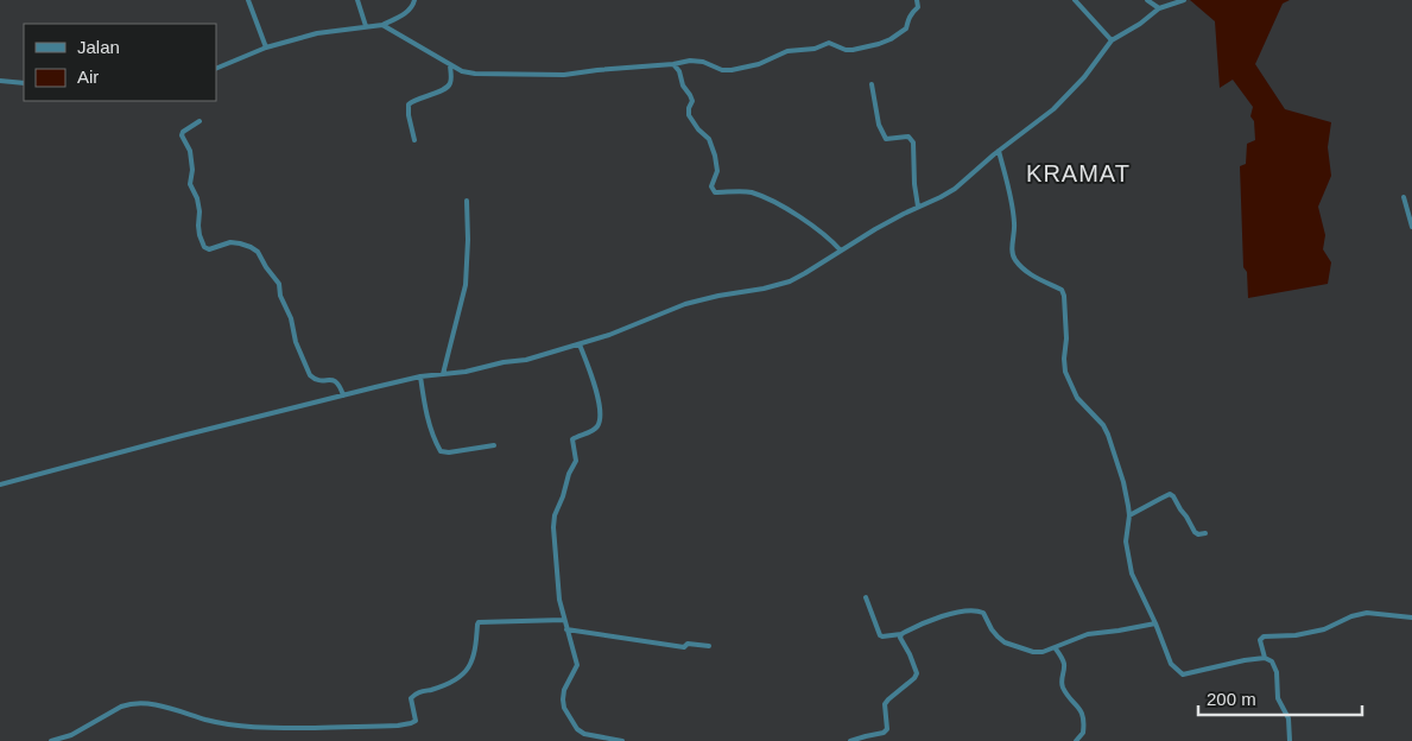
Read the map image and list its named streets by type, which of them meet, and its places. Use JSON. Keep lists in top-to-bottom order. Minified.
{"districts":["KRAMAT"],"legend":["Jalan","Air"],"scale_bar":"200 m"}
